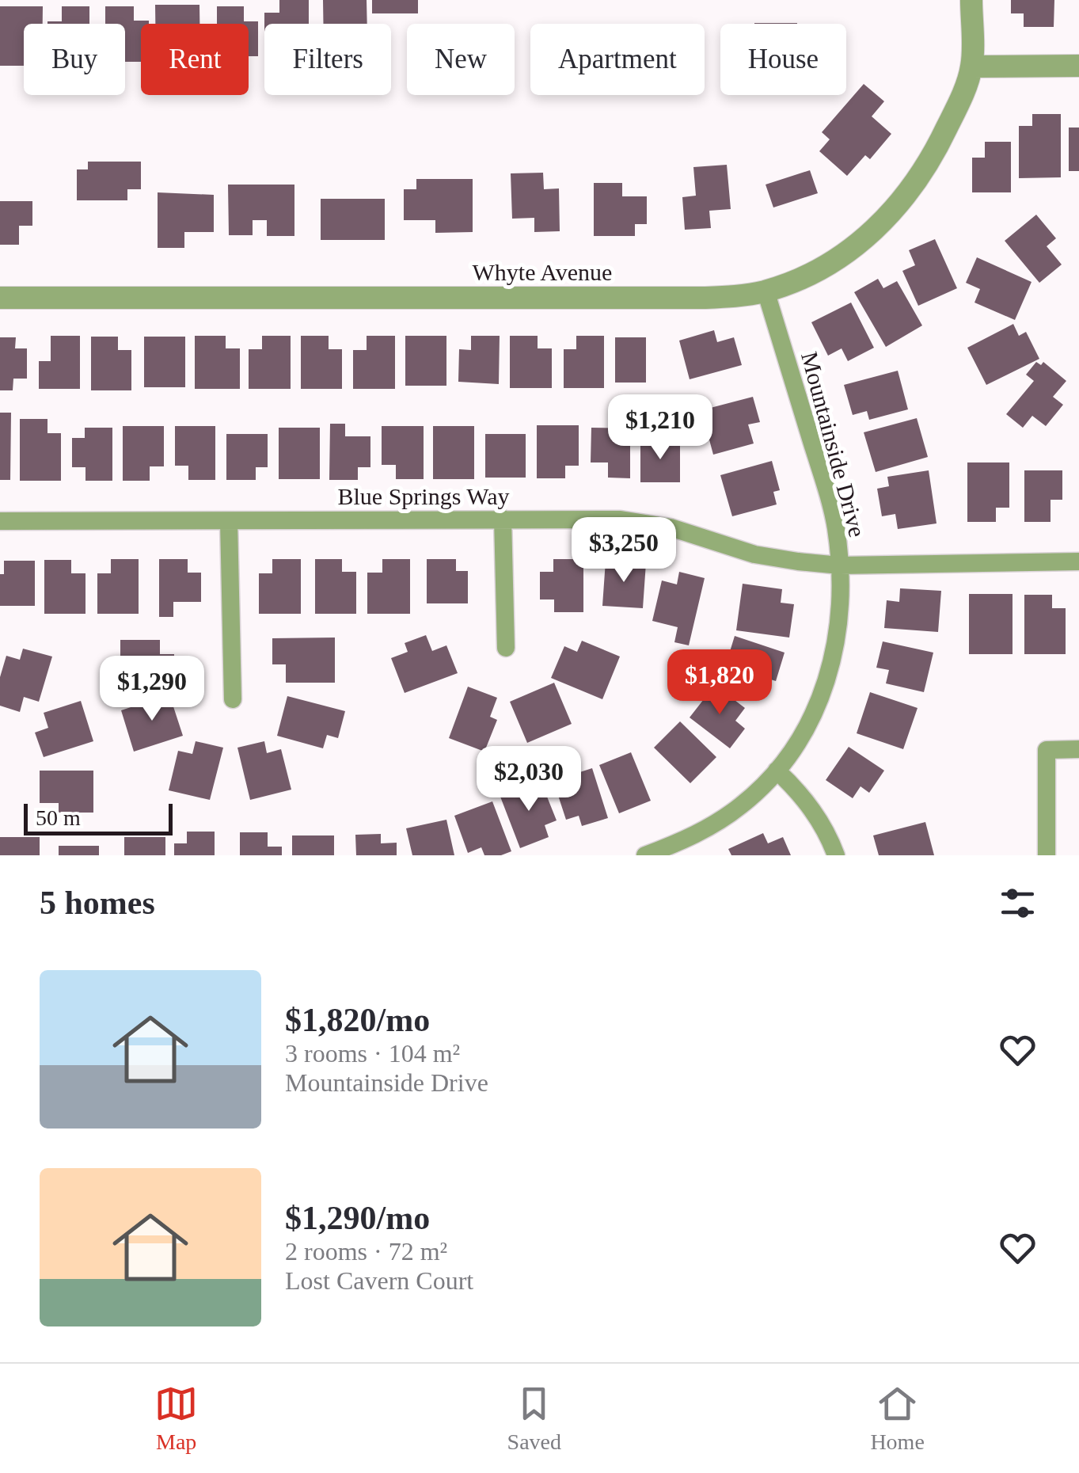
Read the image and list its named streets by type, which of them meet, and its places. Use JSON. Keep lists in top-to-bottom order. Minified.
{"streets":{"street":["Whyte Avenue","Mountainside Drive","Blue Springs Way"]},"crossings":[["Whyte Avenue","Mountainside Drive"],["Mountainside Drive","Blue Springs Way"]],"scale_bar":"50 m","page":{"chip":["Buy","Rent","Filters","New","Apartment","House"],"price":["$1,210","$3,250","$1,820","$1,290","$2,030"],"scale":"50 m","heading":"5 homes","list":[{"name":"$1,820/mo","note":"3 rooms · 104 m² · Mountainside Drive"},{"name":"$1,290/mo","note":"2 rooms · 72 m² · Lost Cavern Court"}],"tabs":["Map","Saved","Home"]}}
